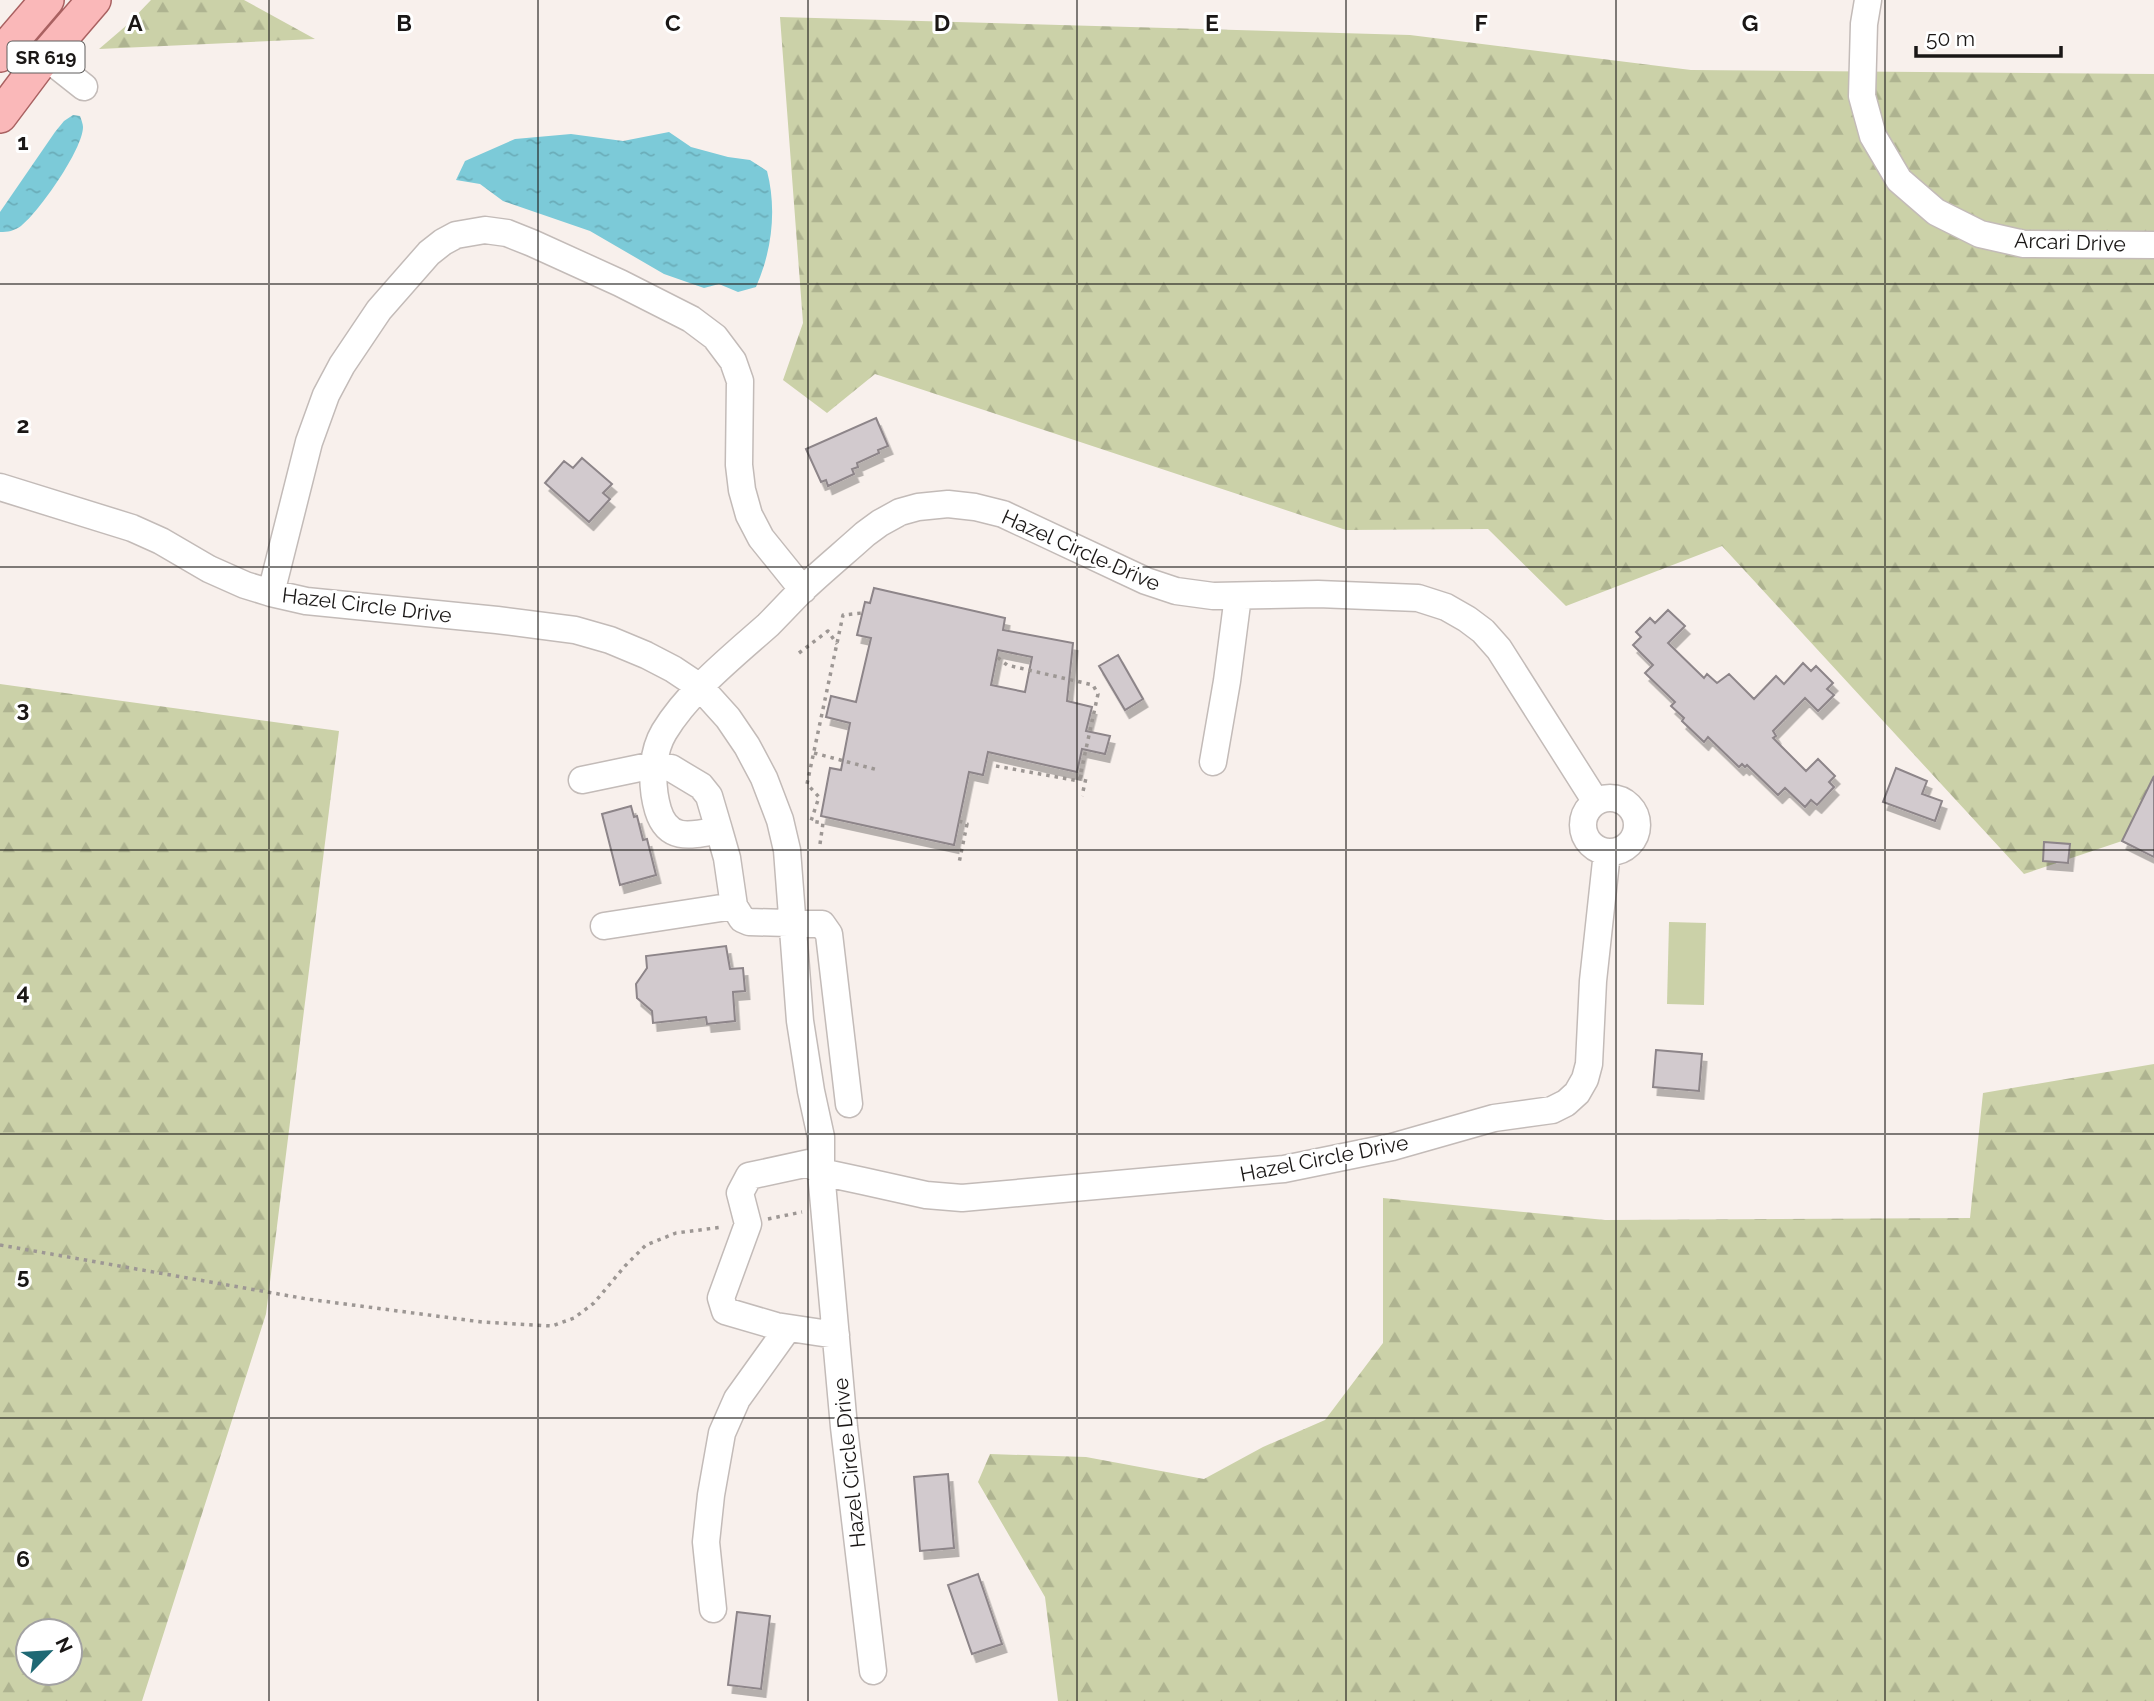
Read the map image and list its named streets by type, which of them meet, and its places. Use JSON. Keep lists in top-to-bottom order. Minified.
{"streets":{"main road":["SR 619"],"street":["Arcari Drive","Hazel Circle Drive"]},"scale_bar":"50 m","north":"top right","grid":{"columns":["A","B","C","D","E","F","G"],"rows":["1","2","3","4","5","6"]}}
